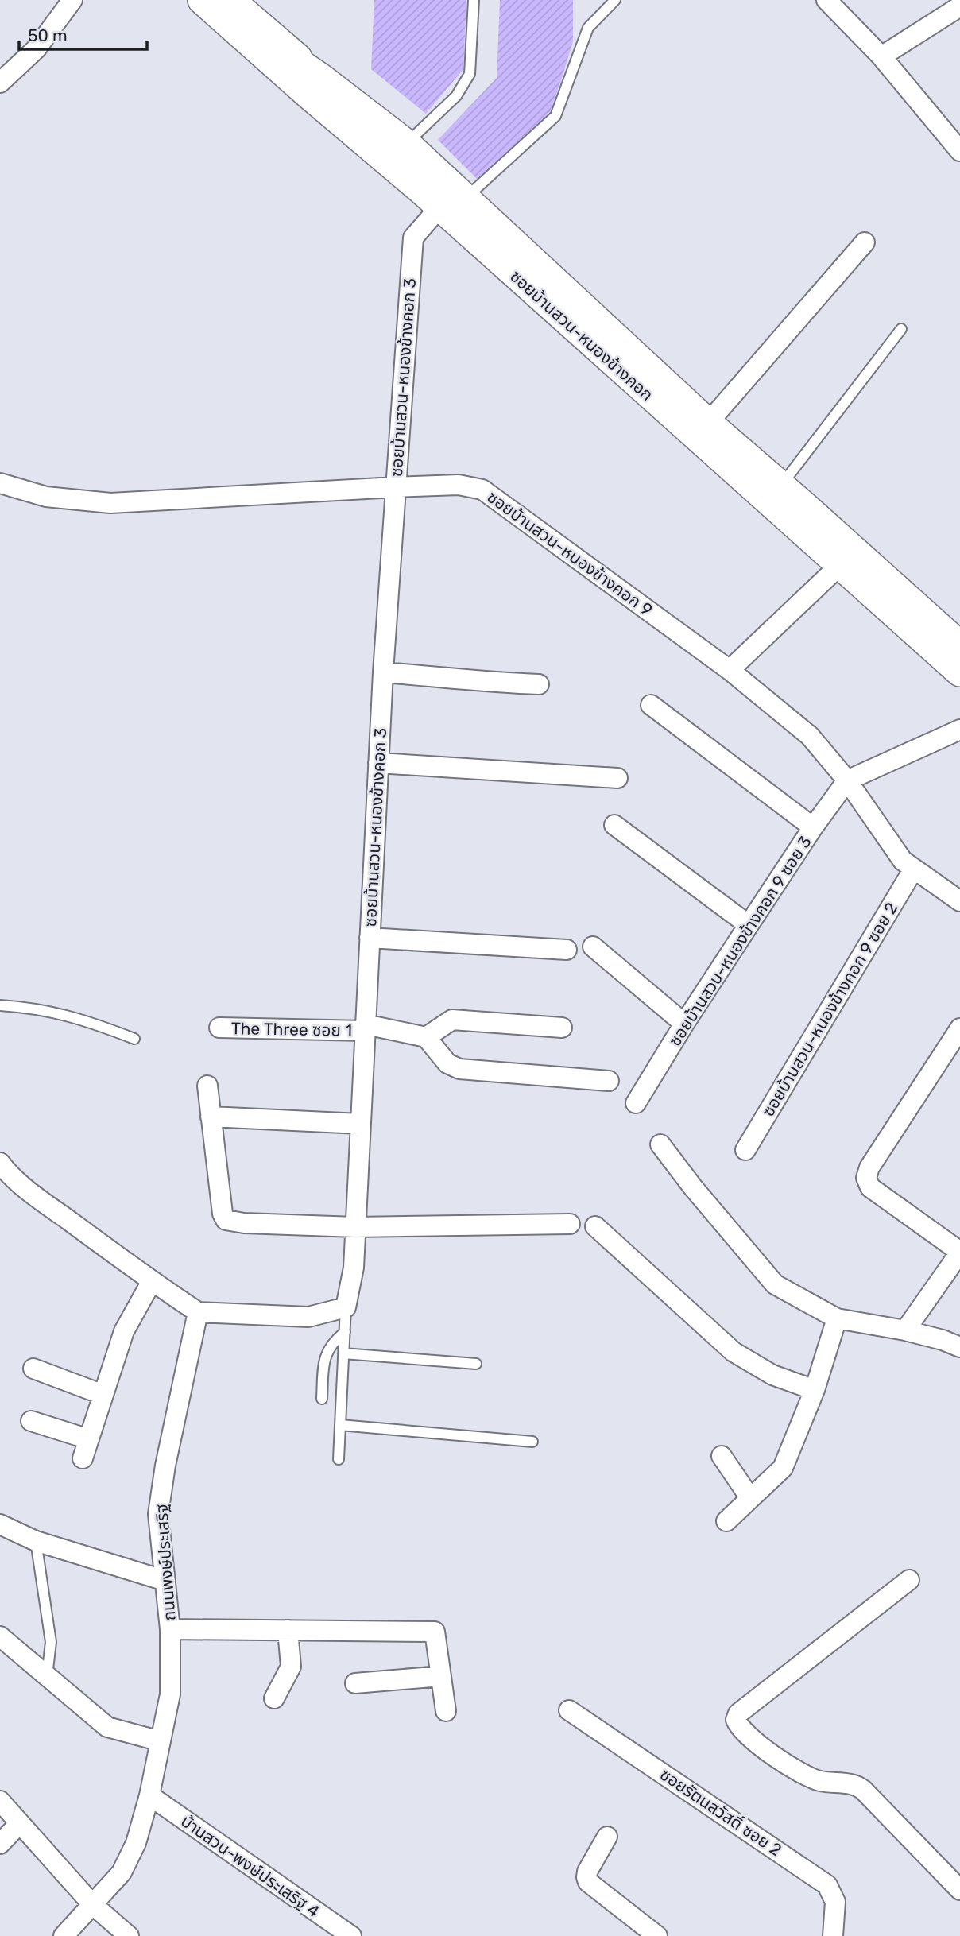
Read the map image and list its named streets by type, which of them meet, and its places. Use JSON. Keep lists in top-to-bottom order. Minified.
{"streets":{"main road":["ซอยบ้านสวน-หนองข้างคอก"],"street":["ซอยบ้านสวน-หนองข้างคอก 3","ซอยบ้านสวน-หนองข้างคอก 9","ซอยบ้านสวน-หนองข้างคอก 9 ซอย 3","ซอยบ้านสวน-หนองข้างคอก 9 ซอย 2","The Three ซอย 1","ถนนพงษ์ประเสริฐ","ซอยรัตนสวัสดิ์ ซอย 2","บ้านสวน-พงษ์ประเสริฐ 4"]},"crossings":[["ซอยบ้านสวน-หนองข้างคอก","ซอยบ้านสวน-หนองข้างคอก 3"],["ซอยบ้านสวน-หนองข้างคอก 3","ซอยบ้านสวน-หนองข้างคอก 9"],["ซอยบ้านสวน-หนองข้างคอก 3","The Three ซอย 1"],["ซอยบ้านสวน-หนองข้างคอก 9","ซอยบ้านสวน-หนองข้างคอก 9 ซอย 3"],["ซอยบ้านสวน-หนองข้างคอก 9","ซอยบ้านสวน-หนองข้างคอก 9 ซอย 2"],["ถนนพงษ์ประเสริฐ","บ้านสวน-พงษ์ประเสริฐ 4"]],"scale_bar":"50 m"}
